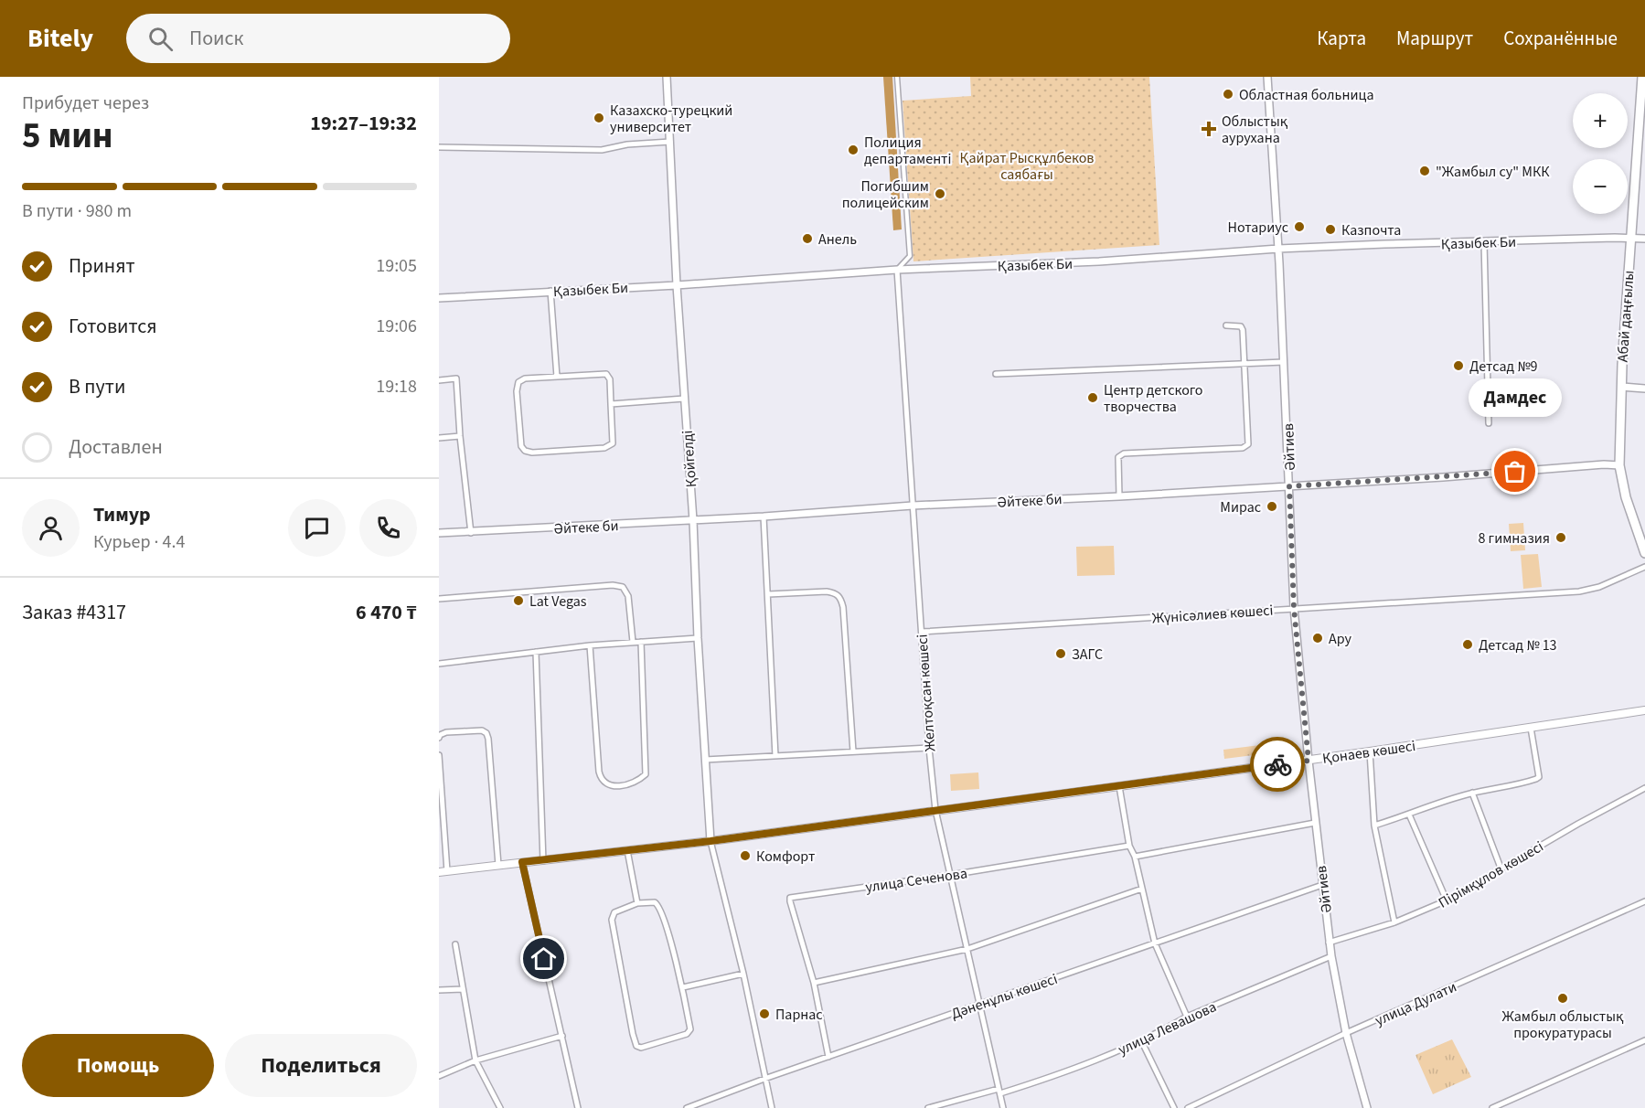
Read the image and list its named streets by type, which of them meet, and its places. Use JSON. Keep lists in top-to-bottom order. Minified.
{"streets":{"main road":["Абай даңғылы","Қонаев көшесі"],"street":["Қазыбек Би","Әйтиев","Қойгелді","Әйтеке би","Жүнісәлиев көшесі","Желтоқсан көшесі","Пірімқұлов көшесі","улица Сеченова","Дәненұлы көшесі","улица Дулати","улица Левашова"]},"crossings":[["Қазыбек Би","Абай даңғылы"],["Қазыбек Би","Әйтиев"],["Қазыбек Би","Қойгелді"],["Қазыбек Би","Желтоқсан көшесі"],["Абай даңғылы","Әйтеке би"],["Әйтиев","Әйтеке би"],["Әйтиев","Жүнісәлиев көшесі"],["Әйтиев","Қонаев көшесі"],["Әйтиев","Пірімқұлов көшесі"],["Әйтиев","Дәненұлы көшесі"],["Әйтиев","улица Дулати"],["Әйтиев","улица Левашова"],["Қойгелді","Әйтеке би"],["Қойгелді","Қонаев көшесі"],["Әйтеке би","Желтоқсан көшесі"],["Жүнісәлиев көшесі","Желтоқсан көшесі"],["Желтоқсан көшесі","Қонаев көшесі"],["Желтоқсан көшесі","улица Сеченова"],["Желтоқсан көшесі","Дәненұлы көшесі"],["Желтоқсан көшесі","улица Левашова"],["улица Сеченова","Дәненұлы көшесі"]],"parks":["Қайрат Рысқұлбеков саябағы"],"places":{"other":["Областная больница","Казахско-турецкий университет","Полиция департаменті","\"Жамбыл су\" МКК","Погибшим полицейским","Нотариус","Казпочта","Анель","Детсад №9","Центр детского творчества","Дамдес","Мирас","8 гимназия","Lat Vegas","Ару","Детсад № 13","ЗАГС","Комфорт","Жамбыл облыстық прокуратурасы","Парнас"],"health":["Облыстық аурухана"]},"page":{"header":"Bitely","search":"Поиск","nav":["Карта","Маршрут","Сохранённые"],"heading":["5 мин","Прибудет через","19:27–19:32"],"panel":["Тимур","Курьер · 4.4","Заказ #4317","6 470 ₸"],"map_buttons":["+","−"],"bar":"В пути · 980 m","list":[["Принят","19:05"],["Готовится","19:06"],["В пути","19:18"],"Доставлен"],"bubble":"Дамдес","buttons":["Помощь","Поделиться"]}}
